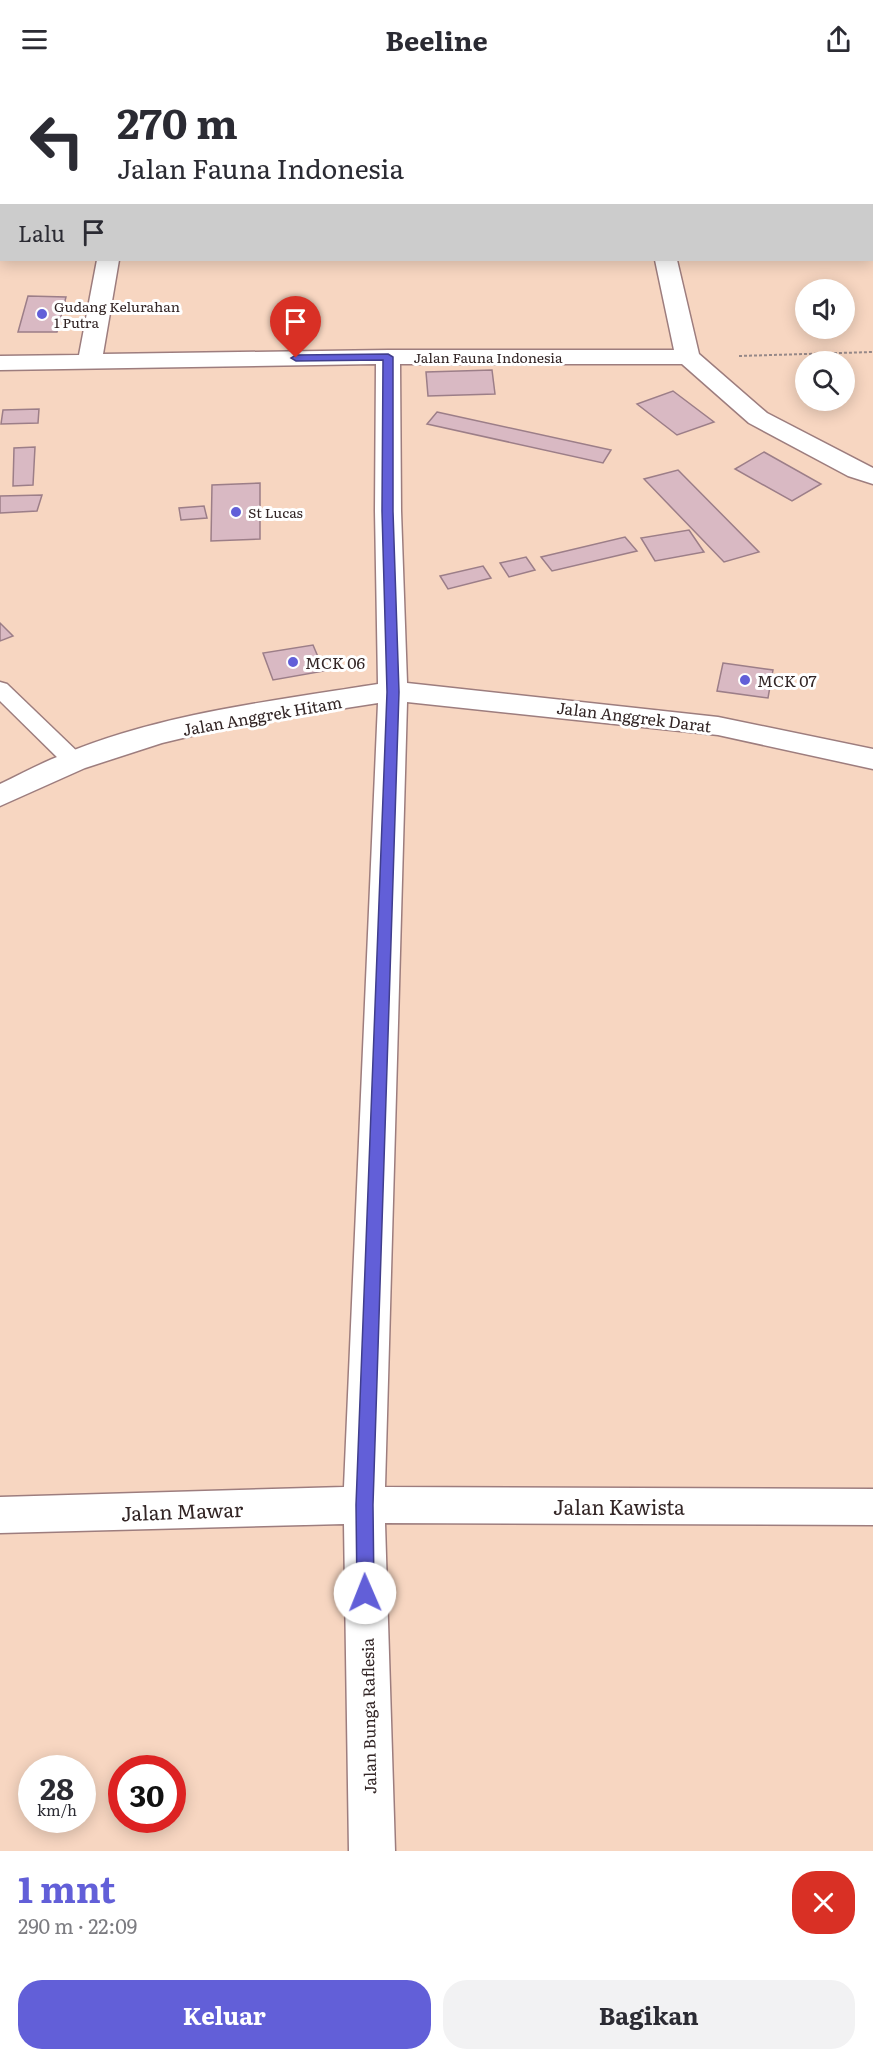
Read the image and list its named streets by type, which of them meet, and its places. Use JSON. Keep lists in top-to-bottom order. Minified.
{"streets":{"street":["Jalan Fauna Indonesia","Jalan Anggrek Hitam","Jalan Anggrek Darat","Jalan Kawista","Jalan Mawar","Jalan Bunga Raflesia"]},"crossings":[["Jalan Fauna Indonesia","Jalan Bunga Raflesia"],["Jalan Anggrek Hitam","Jalan Anggrek Darat"],["Jalan Anggrek Hitam","Jalan Bunga Raflesia"],["Jalan Anggrek Darat","Jalan Bunga Raflesia"],["Jalan Kawista","Jalan Mawar"],["Jalan Kawista","Jalan Bunga Raflesia"],["Jalan Mawar","Jalan Bunga Raflesia"]],"places":["Gudang Kelurahan 1 Putra","St Lucas","MCK 06","MCK 07"],"page":{"header":"Beeline","turn":["270 m","Jalan Fauna Indonesia"],"then":"Lalu","speed":"28 km/h","limit":"30","heading":["1 mnt","290 m · 22:09"],"buttons":["Keluar","Bagikan"]}}
